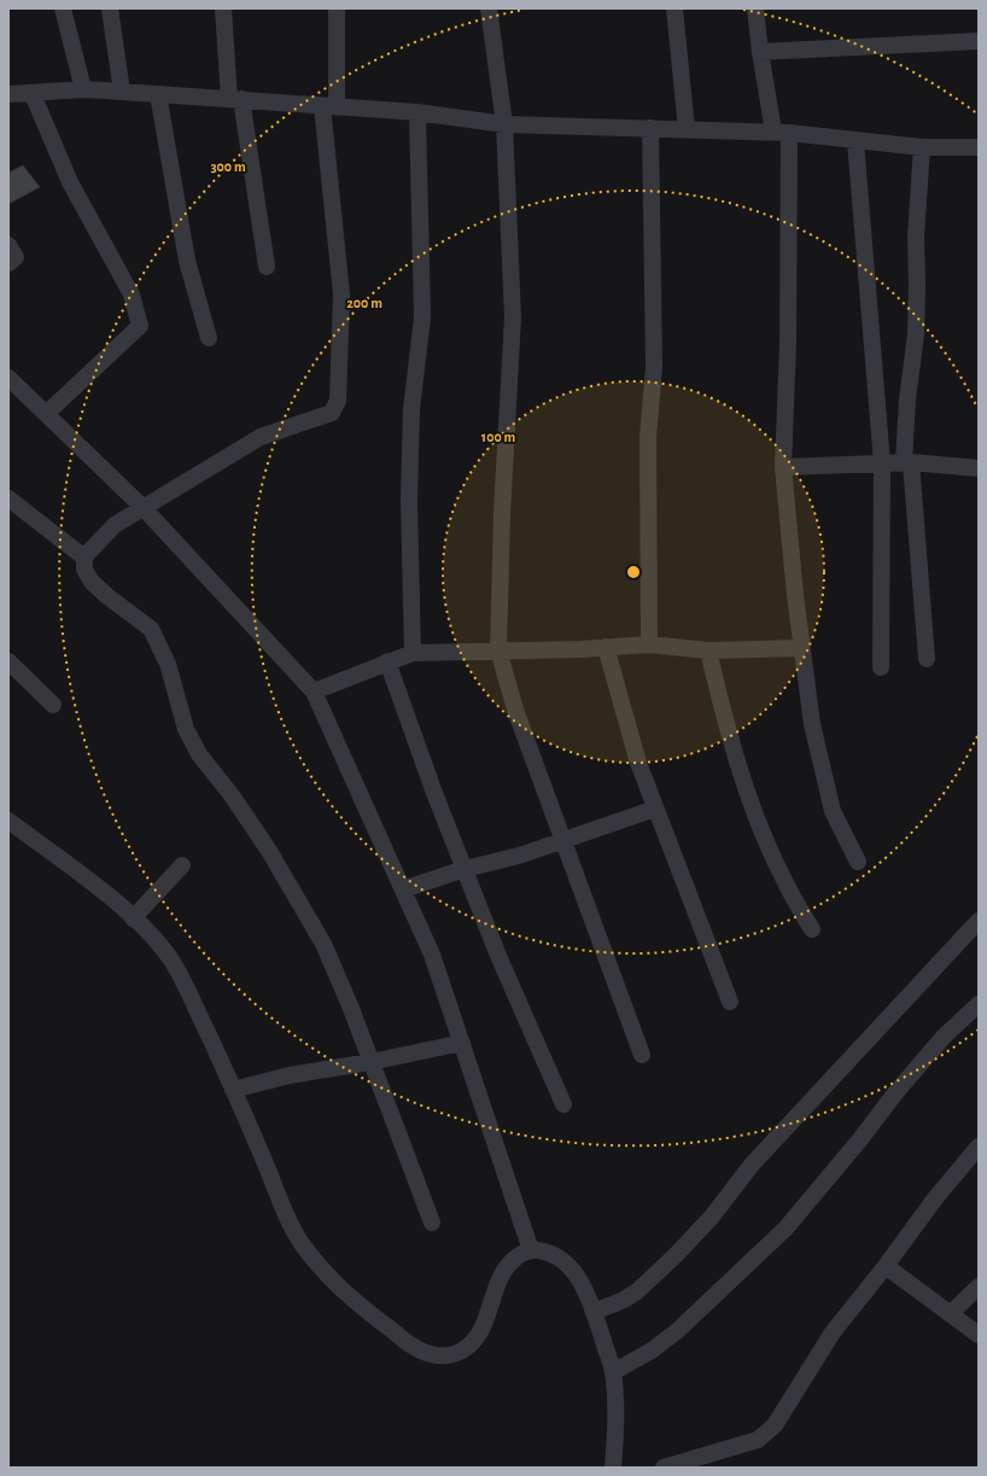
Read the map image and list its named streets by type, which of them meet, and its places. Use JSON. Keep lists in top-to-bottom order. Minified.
{"rings":["300 m","200 m","100 m"]}
